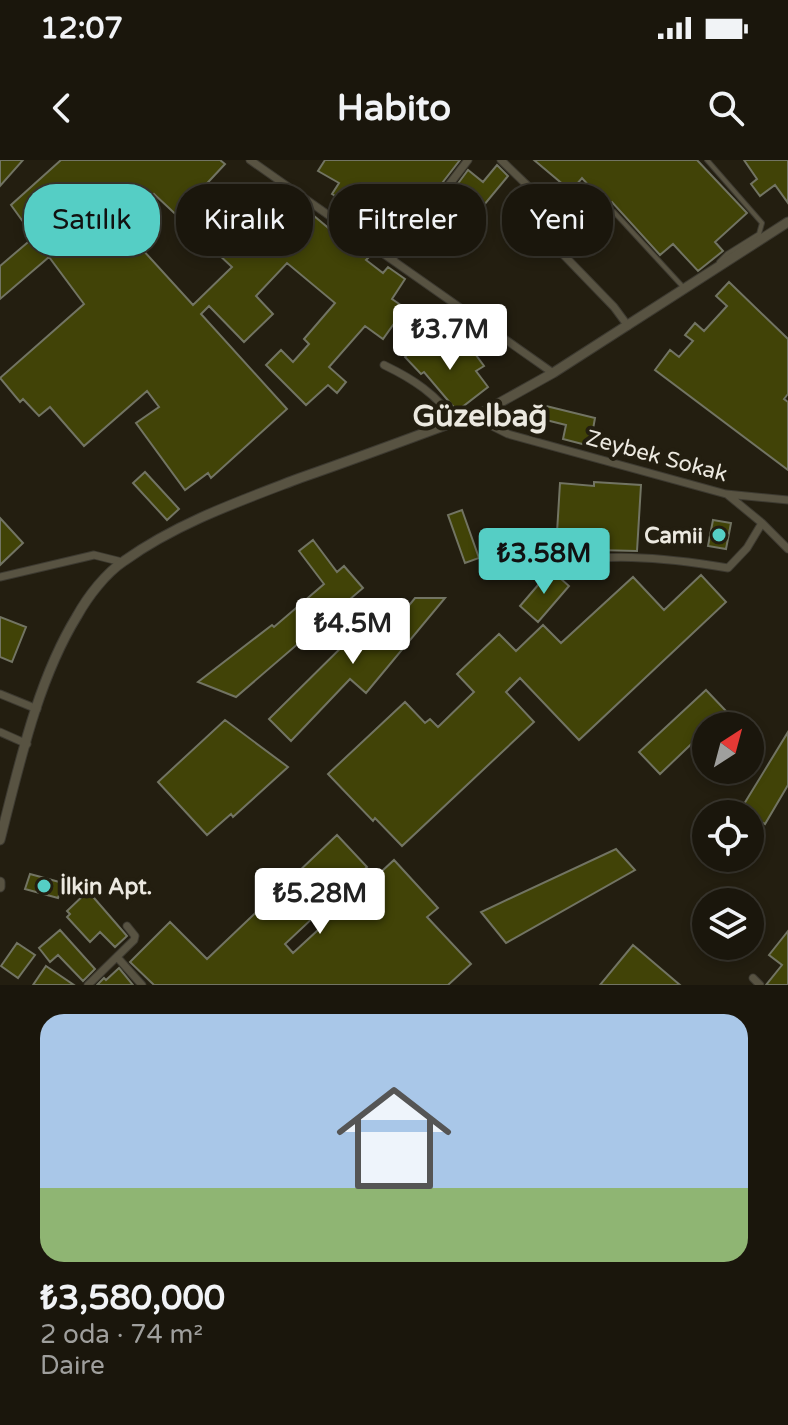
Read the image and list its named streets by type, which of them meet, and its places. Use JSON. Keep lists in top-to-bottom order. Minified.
{"streets":{"street":["Zeybek Sokak"]},"districts":["Güzelbağ"],"places":["Camii","İlkin Apt."],"north":"top right","page":{"status":"12:07","header":"Habito","chip":["Satılık","Kiralık","Filtreler","Yeni"],"price":["₺3.7M","₺3.58M","₺4.5M","₺5.28M"],"list":[{"name":"₺3,580,000","note":"2 oda · 74 m² · Daire"}]}}
